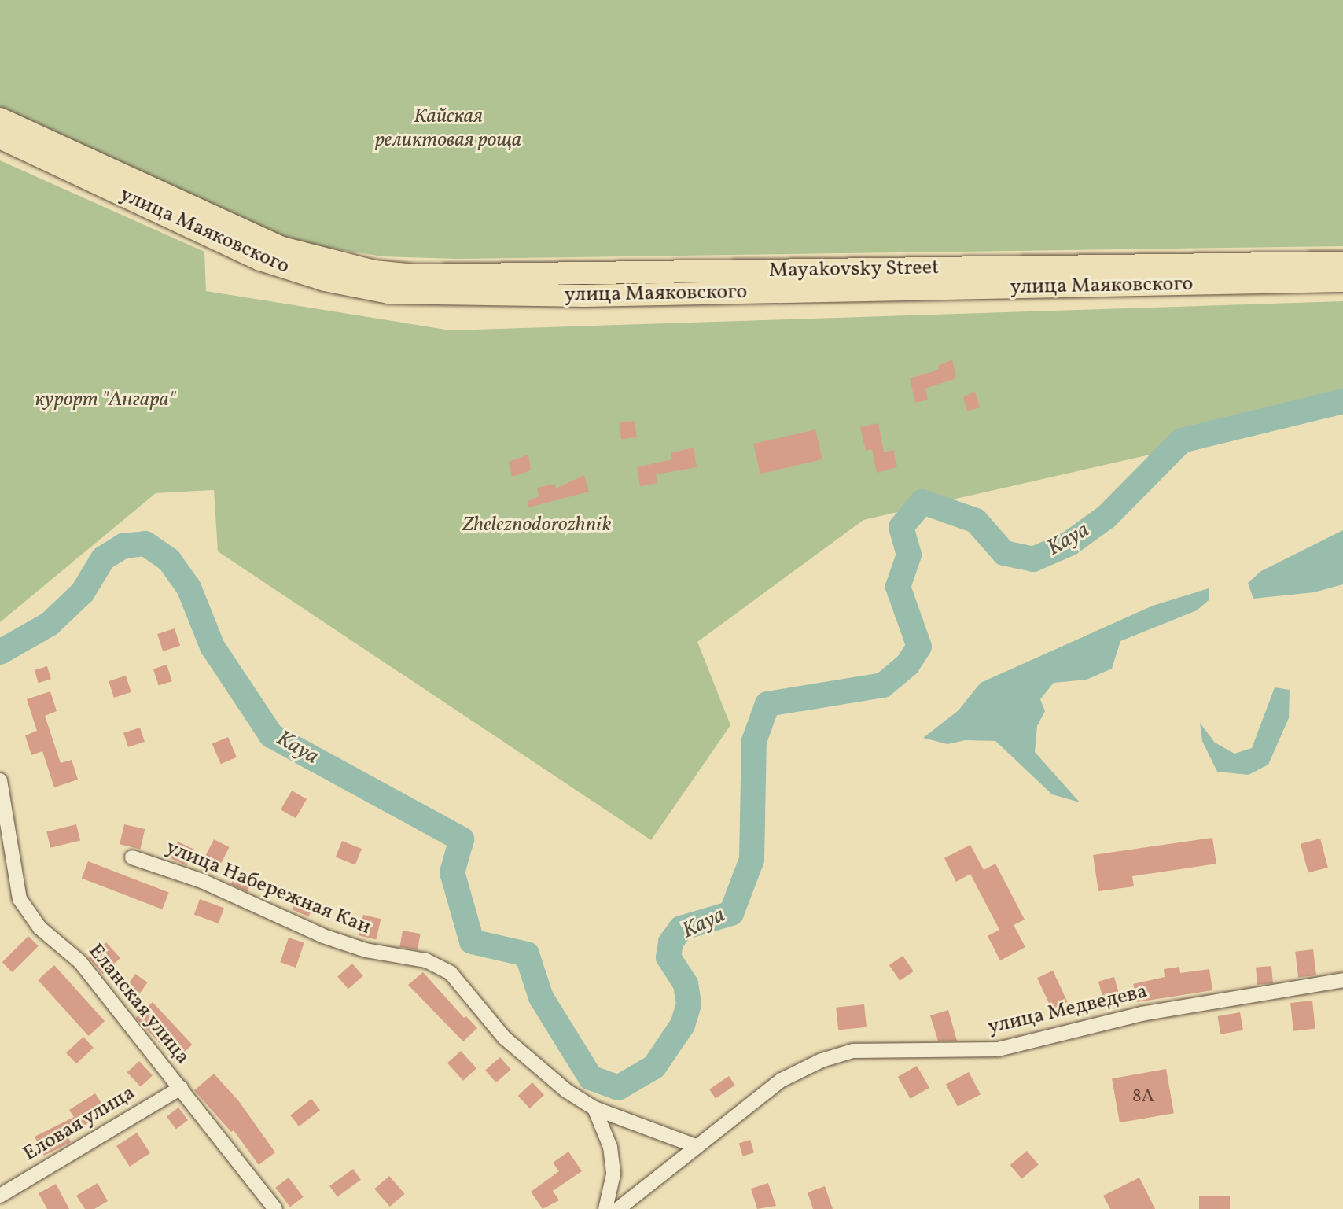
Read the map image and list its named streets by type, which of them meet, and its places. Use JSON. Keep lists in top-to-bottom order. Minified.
{"streets":{"main road":["улица Маяковского","Mayakovsky Street"],"street":["улица Набережная Каи","Еланская улица","улица Медведева","Еловая улица"]},"crossings":[["улица Набережная Каи","улица Медведева"],["Еланская улица","Еловая улица"]],"water":["Kaya"],"parks":["Кайская реликтовая роща","курорт \"Ангара\"","Zheleznodorozhnik"],"house_numbers":["8А"]}
